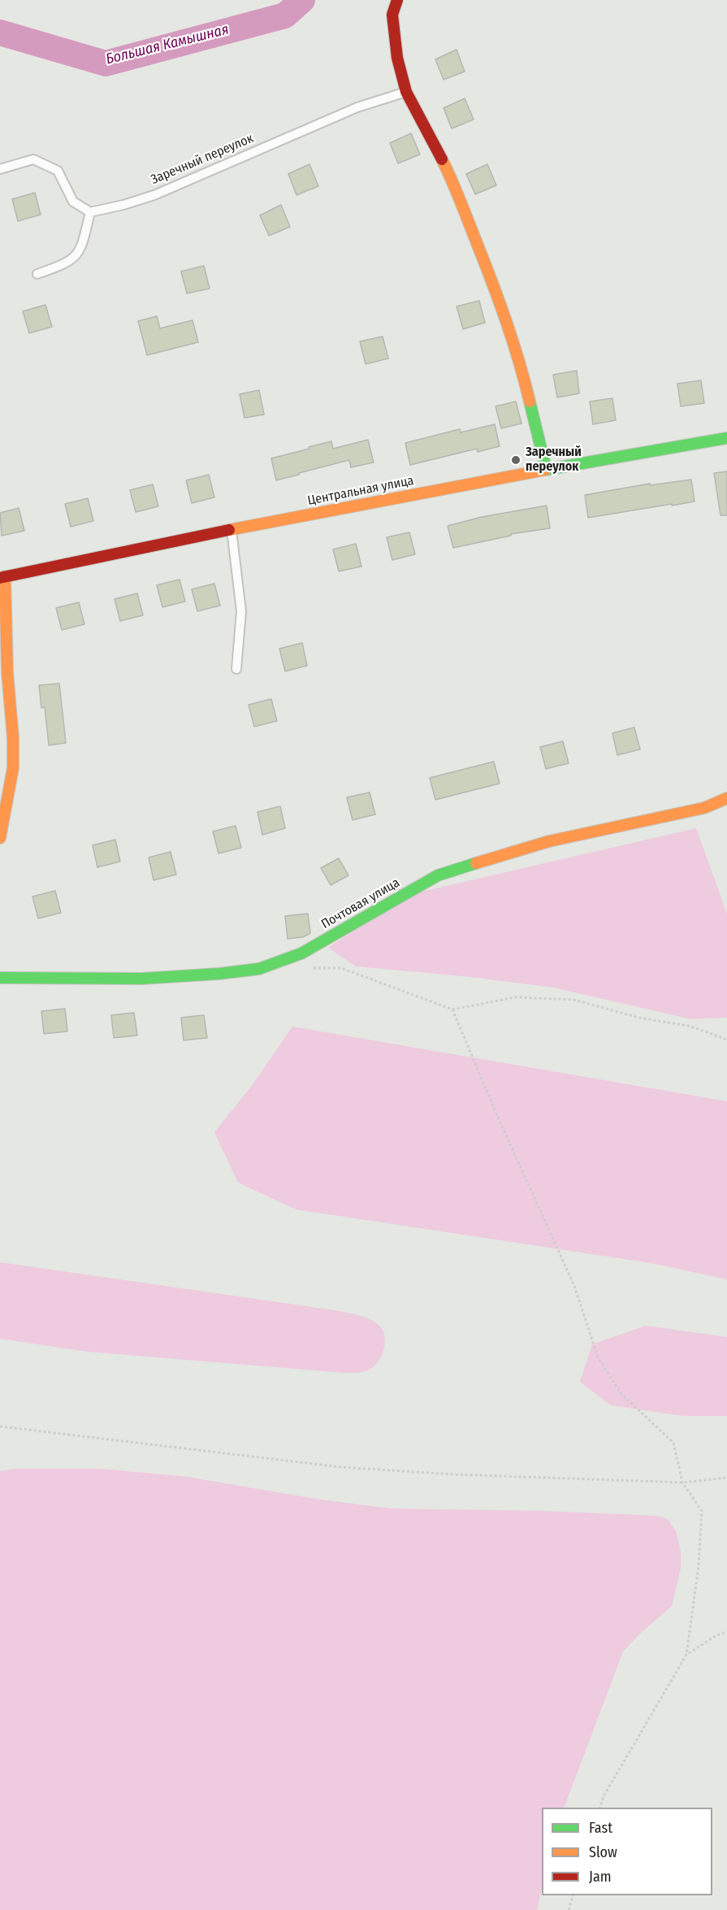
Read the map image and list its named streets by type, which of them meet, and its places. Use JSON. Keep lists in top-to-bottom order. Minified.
{"streets":{"street":["Центральная улица","Почтовая улица"],"lane":["Заречный переулок"]},"water":["Большая Камышная"],"places":["Заречный переулок"],"legend":["Fast","Slow","Jam"]}
